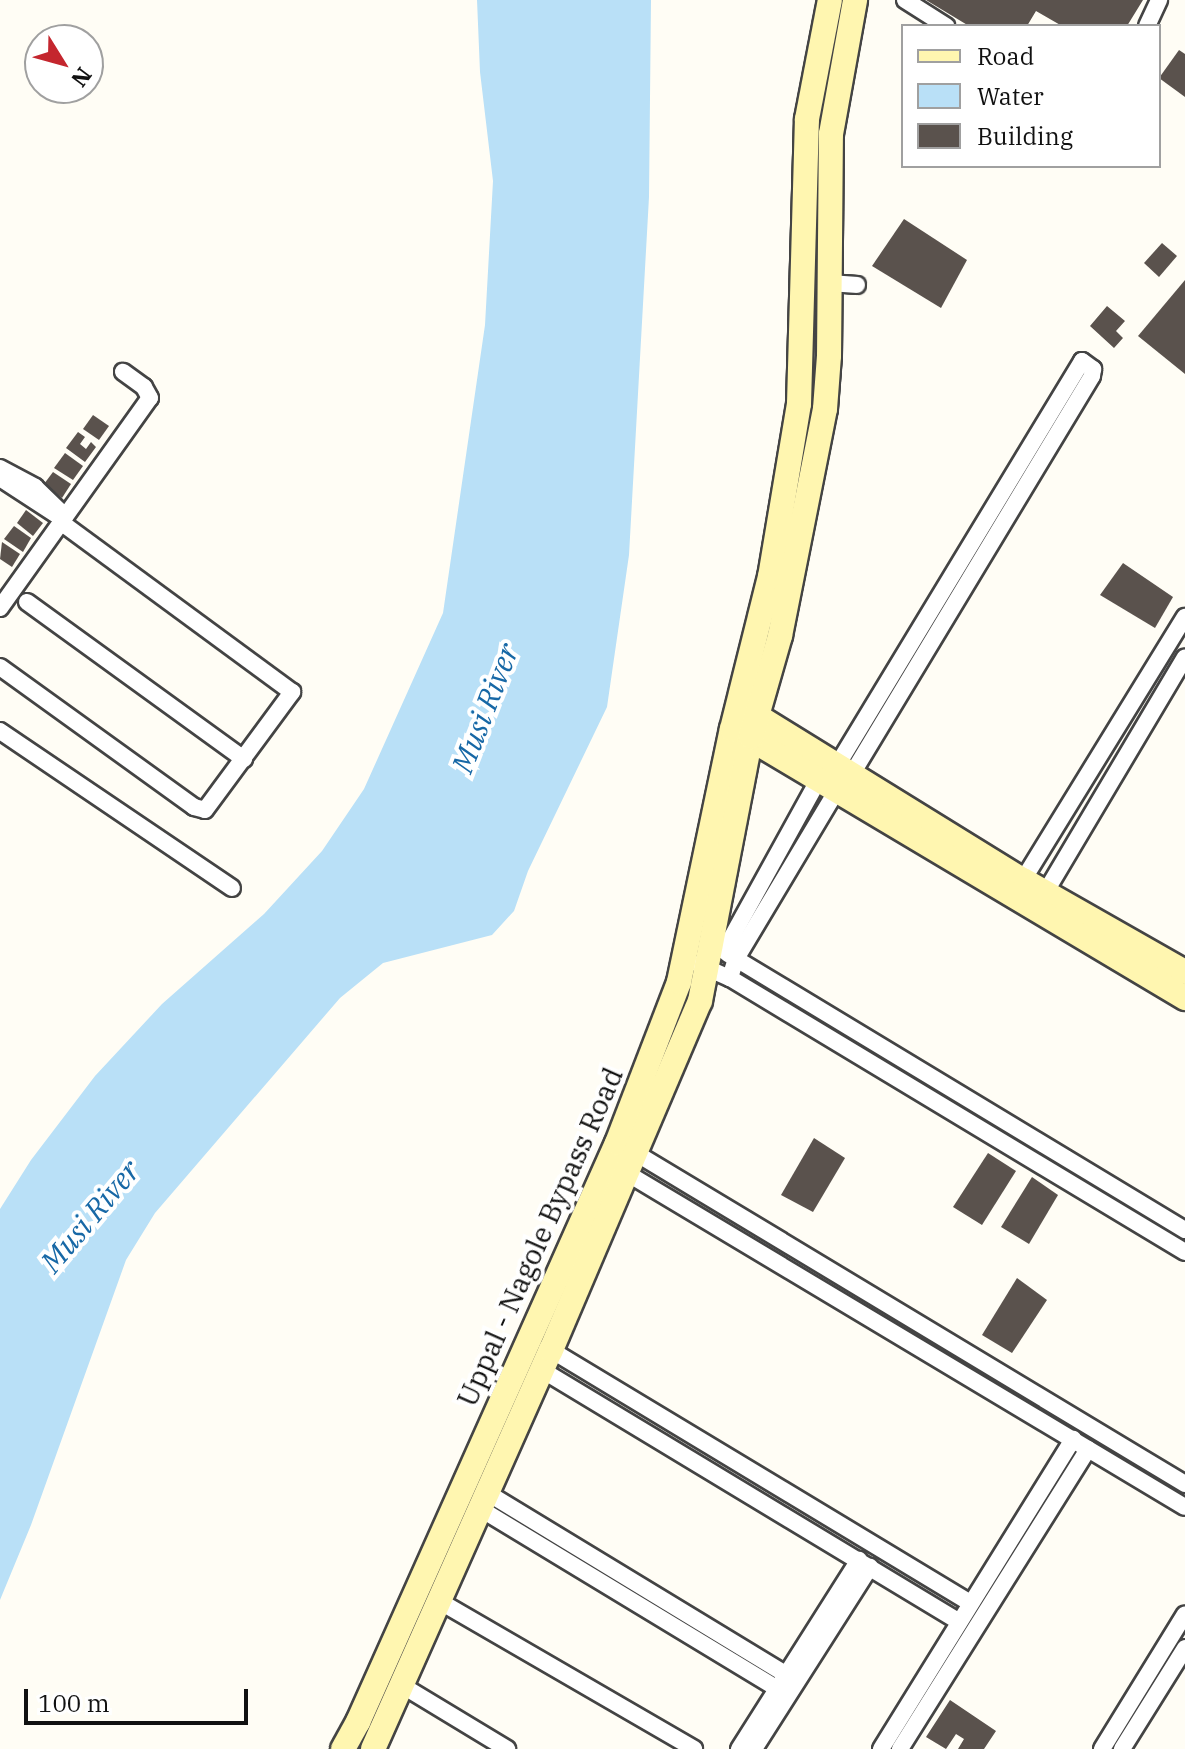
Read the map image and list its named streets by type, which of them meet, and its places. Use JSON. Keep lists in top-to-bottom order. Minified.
{"streets":{"street":["Uppal - Nagole Bypass Road"]},"water":["Musi River"],"legend":["Road","Water","Building"],"scale_bar":"100 m","north":"bottom right"}
